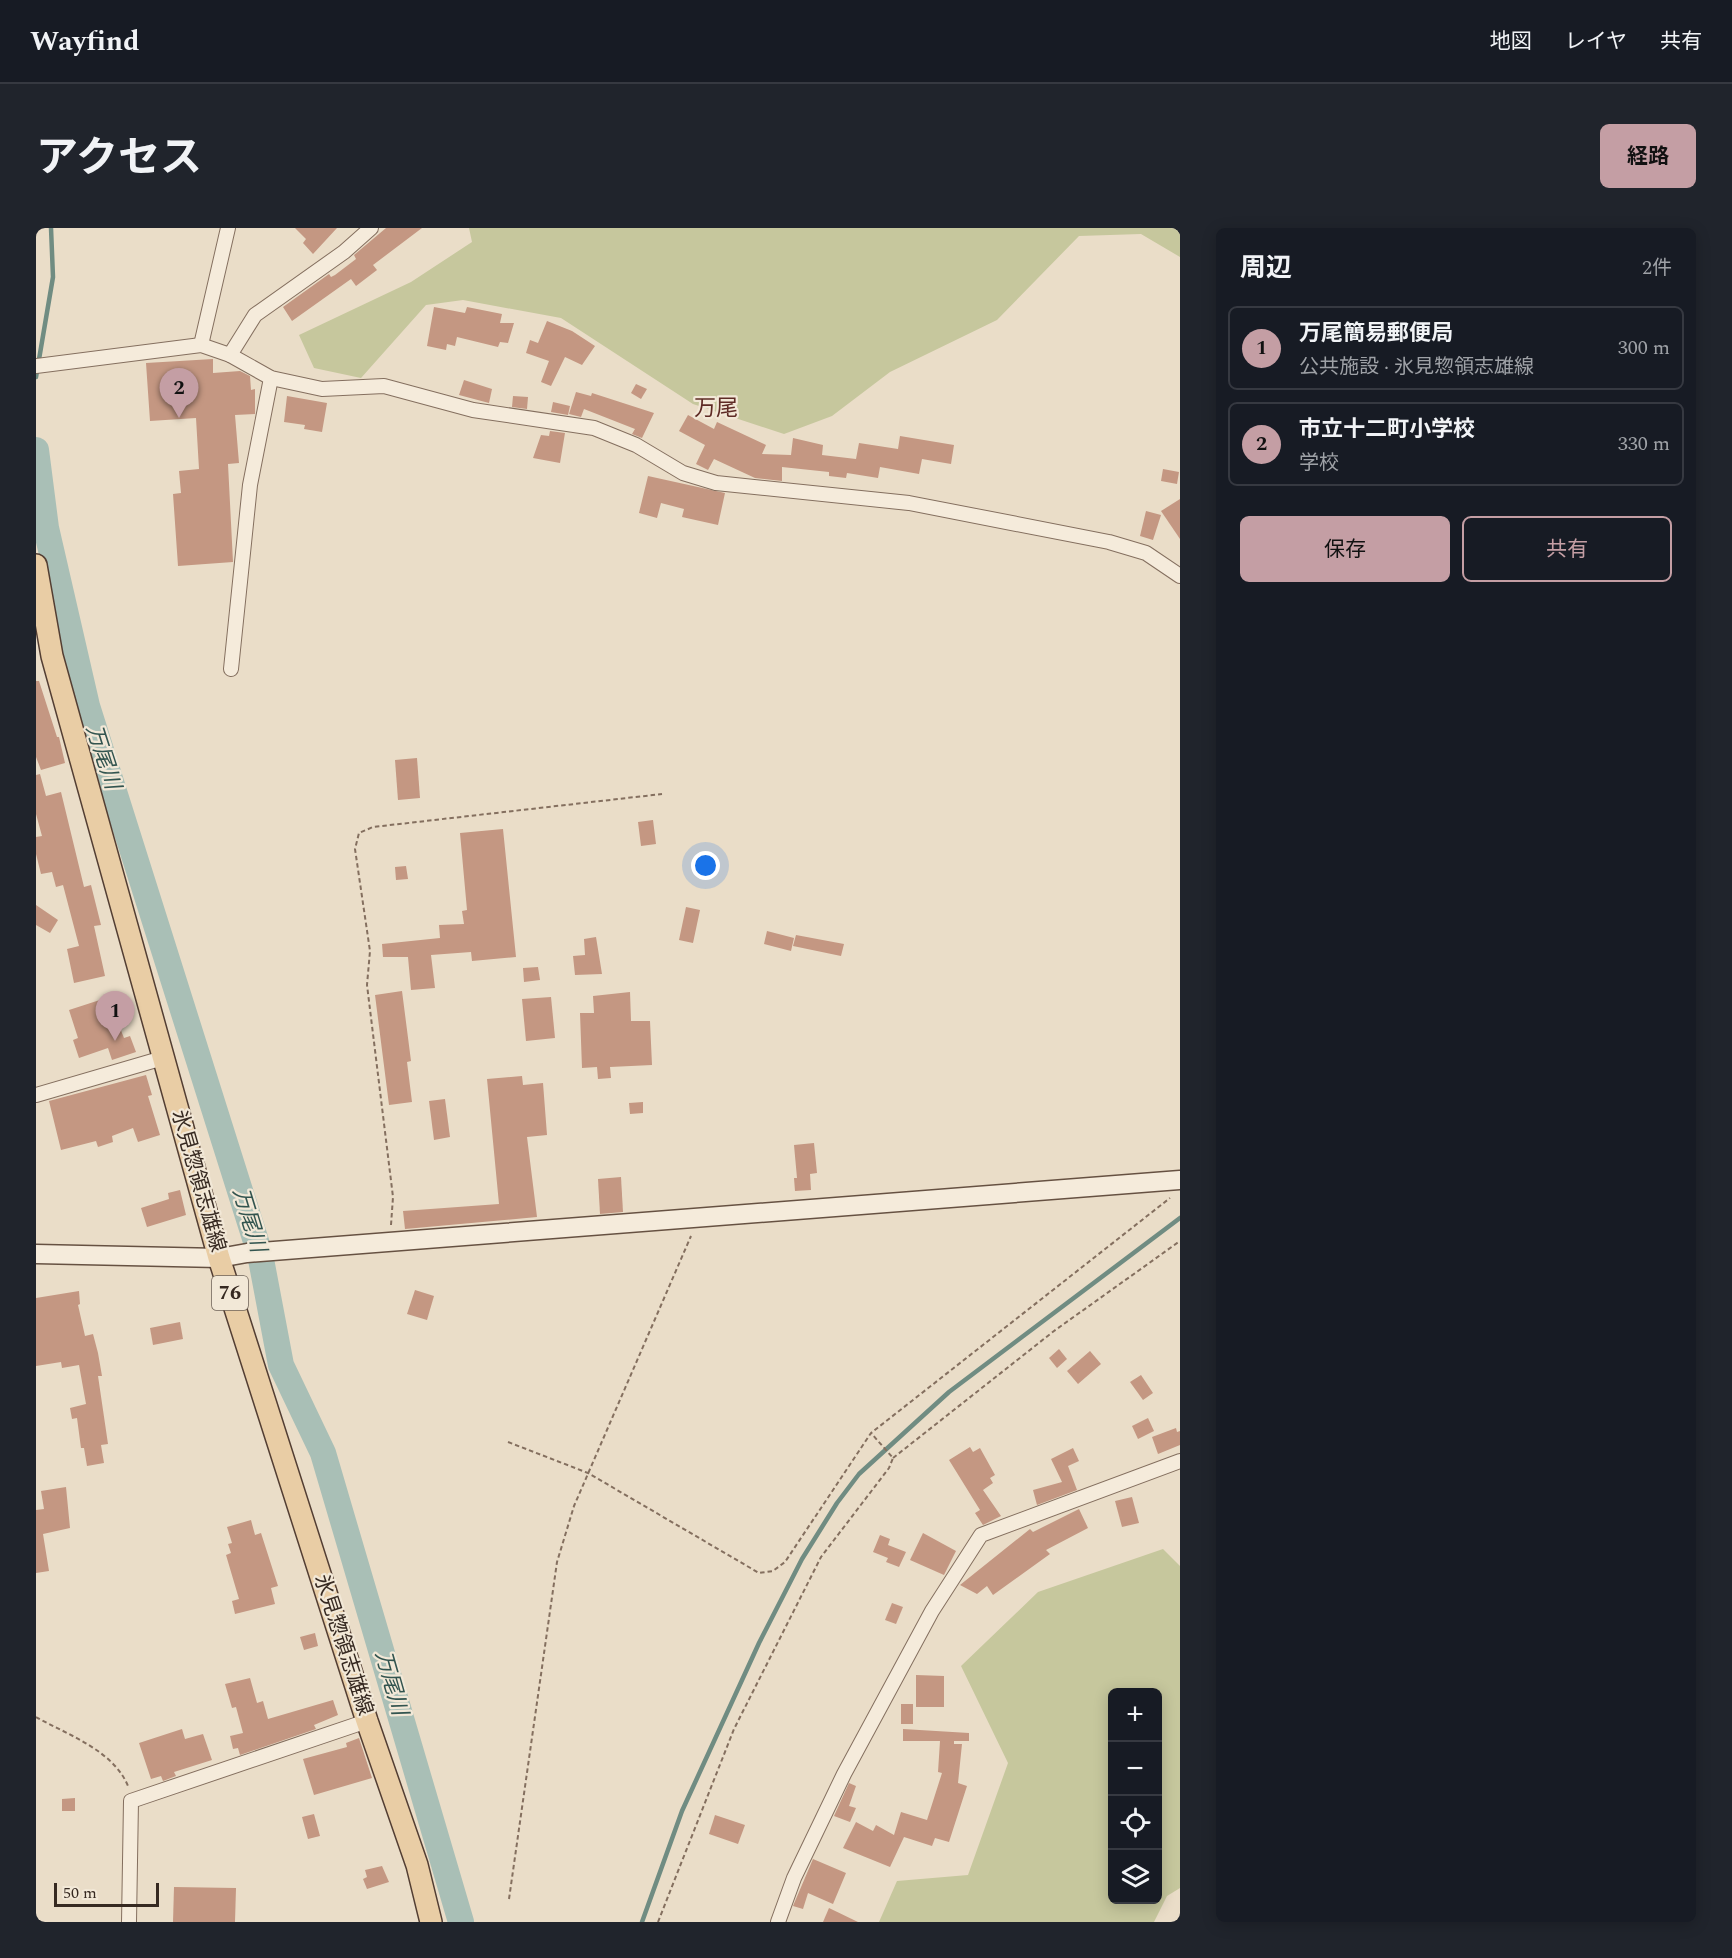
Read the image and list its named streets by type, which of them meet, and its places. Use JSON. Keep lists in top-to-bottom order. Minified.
{"streets":{"main road":["氷見惣領志雄線","76"]},"districts":["万尾"],"water":["万尾川"],"scale_bar":"50 m","page":{"header":"Wayfind","nav":["地図","レイヤ","共有"],"title":"アクセス","buttons":["経路",["保存","共有"]],"heading":["周辺","2件"],"list":[{"mark":"1","name":"万尾簡易郵便局","note":"公共施設 · 氷見惣領志雄線","value":"300 m"},{"mark":"2","name":"市立十二町小学校","note":"学校","value":"330 m"}],"pins":["2","1"],"map_buttons":["+","−"],"scale":"50 m"}}
